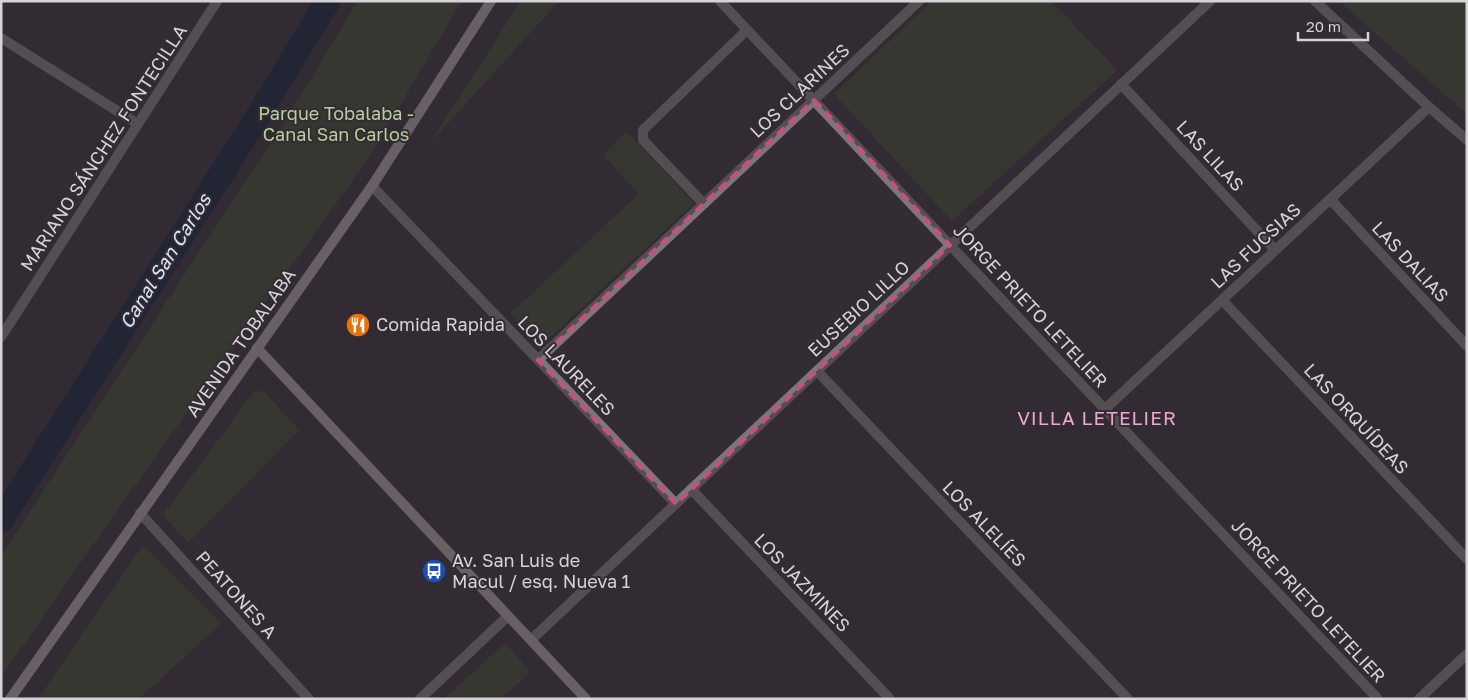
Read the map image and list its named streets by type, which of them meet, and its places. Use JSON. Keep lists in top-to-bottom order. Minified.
{"streets":{"main road":["AVENIDA TOBALABA"],"street":["LOS CLARINES","MARIANO SÁNCHEZ FONTECILLA","LAS LILAS","LAS FUCSIAS","LAS DALIAS","JORGE PRIETO LETELIER","EUSEBIO LILLO","LOS LAURELES","LAS ORQUÍDEAS","LOS ALELÍES","LOS JAZMINES","PEATONES A"]},"crossings":[["LOS CLARINES","JORGE PRIETO LETELIER"],["LOS CLARINES","LOS LAURELES"],["LAS LILAS","LAS FUCSIAS"],["LAS LILAS","EUSEBIO LILLO"],["LAS FUCSIAS","LAS DALIAS"],["LAS FUCSIAS","JORGE PRIETO LETELIER"],["LAS FUCSIAS","LAS ORQUÍDEAS"],["JORGE PRIETO LETELIER","EUSEBIO LILLO"],["EUSEBIO LILLO","LOS LAURELES"],["EUSEBIO LILLO","LOS ALELÍES"],["EUSEBIO LILLO","LOS JAZMINES"],["AVENIDA TOBALABA","LOS LAURELES"],["AVENIDA TOBALABA","PEATONES A"]],"districts":["VILLA LETELIER"],"water":["Canal San Carlos"],"parks":["Parque Tobalaba - Canal San Carlos"],"places":{"restaurant":["Comida Rapida"],"bus stop":["Av. San Luis de Macul / esq. Nueva 1"]},"scale_bar":"20 m"}
